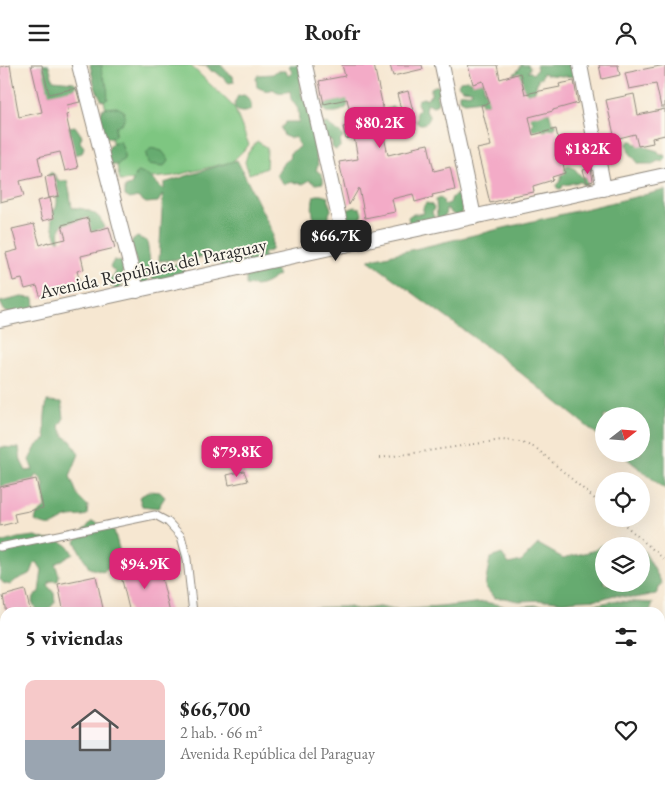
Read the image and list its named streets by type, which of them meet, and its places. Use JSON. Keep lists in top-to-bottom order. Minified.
{"streets":{"street":["Avenida República del Paraguay"]},"north":"right","page":{"header":"Roofr","price":["$80.2K","$182K","$66.7K","$79.8K","$94.9K"],"heading":"5 viviendas","list":[{"name":"$66,700","note":"2 hab. · 66 m² · Avenida República del Paraguay"}]}}
